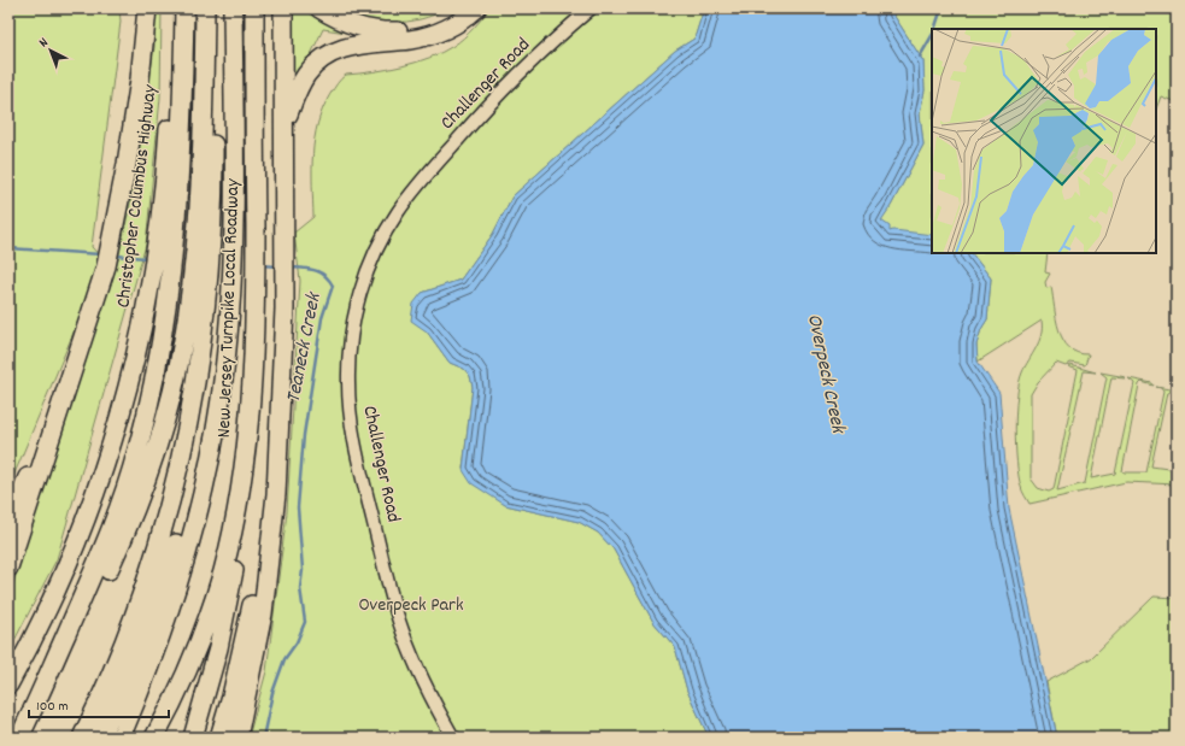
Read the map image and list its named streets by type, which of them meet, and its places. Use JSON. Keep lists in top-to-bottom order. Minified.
{"streets":{"highway":["Christopher Columbus Highway","New Jersey Turnpike Local Roadway"],"street":["Challenger Road"]},"water":["Teaneck Creek","Overpeck Creek"],"parks":["Overpeck Park"],"scale_bar":"100 m","north":"top left"}
